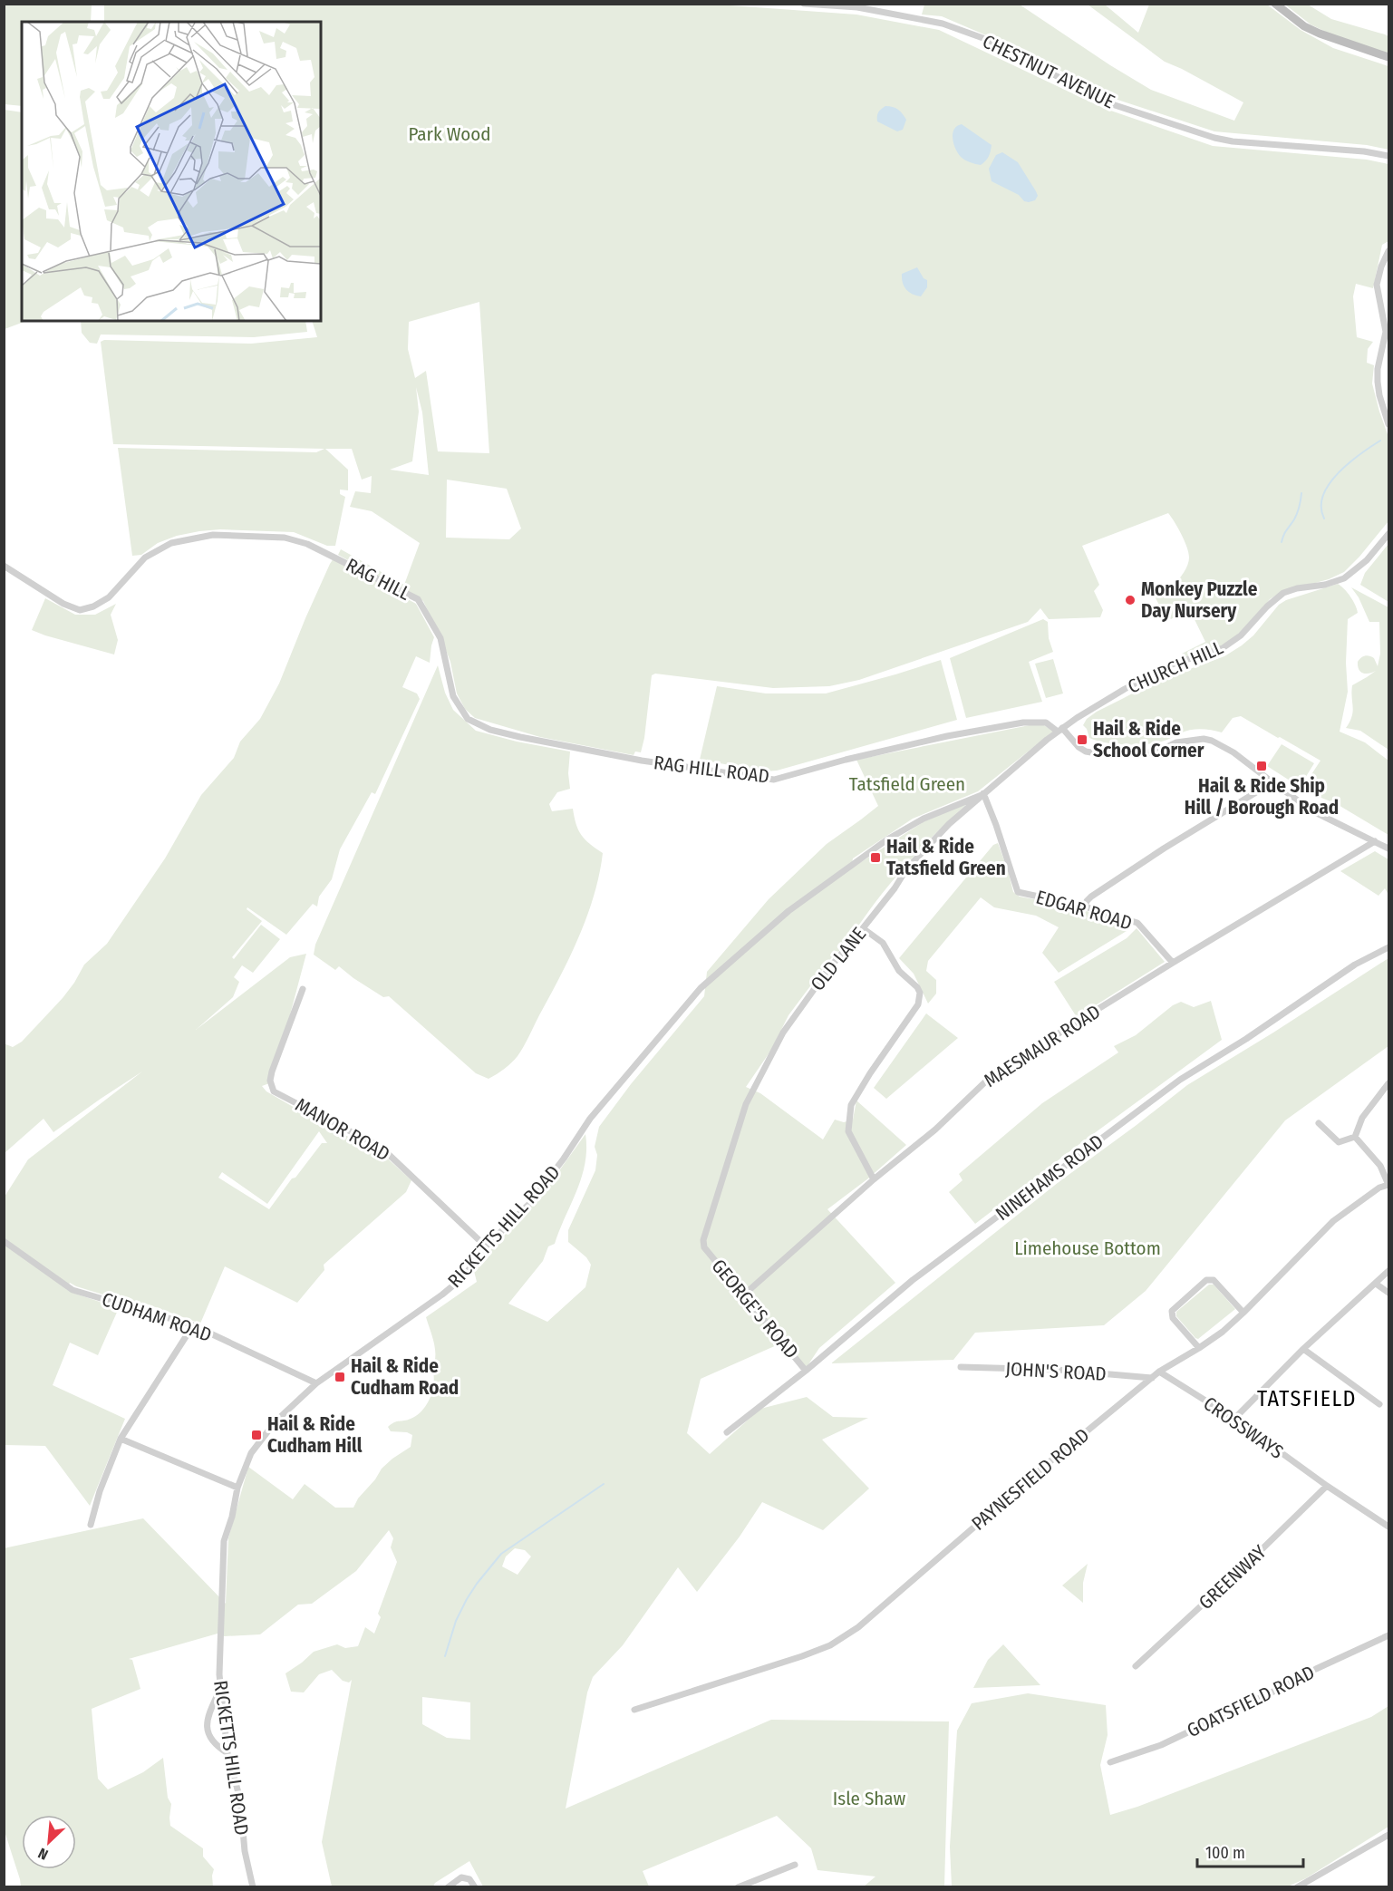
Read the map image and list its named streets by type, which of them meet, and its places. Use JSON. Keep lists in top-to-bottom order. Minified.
{"streets":{"street":["CHESTNUT AVENUE","RAG HILL","CHURCH HILL","RAG HILL ROAD","EDGAR ROAD","OLD LANE","MAESMAUR ROAD","MANOR ROAD","NINEHAMS ROAD","RICKETTS HILL ROAD","GEORGE'S ROAD","CUDHAM ROAD","JOHN'S ROAD","CROSSWAYS","PAYNESFIELD ROAD","GREENWAY","GOATSFIELD ROAD"]},"crossings":[["RAG HILL","RAG HILL ROAD"],["CHURCH HILL","RAG HILL ROAD"],["CHURCH HILL","OLD LANE"],["RAG HILL ROAD","OLD LANE"],["EDGAR ROAD","OLD LANE"],["EDGAR ROAD","MAESMAUR ROAD"],["EDGAR ROAD","RICKETTS HILL ROAD"],["OLD LANE","RICKETTS HILL ROAD"],["OLD LANE","GEORGE'S ROAD"],["MAESMAUR ROAD","GEORGE'S ROAD"],["MANOR ROAD","RICKETTS HILL ROAD"],["NINEHAMS ROAD","GEORGE'S ROAD"],["RICKETTS HILL ROAD","CUDHAM ROAD"],["JOHN'S ROAD","PAYNESFIELD ROAD"],["CROSSWAYS","PAYNESFIELD ROAD"],["CROSSWAYS","GREENWAY"]],"districts":["TATSFIELD"],"parks":["Park Wood","Tatsfield Green","Limehouse Bottom","Isle Shaw"],"places":{"other":["Monkey Puzzle Day Nursery"],"transit":["Hail & Ride School Corner","Hail & Ride Ship Hill / Borough Road","Hail & Ride Tatsfield Green","Hail & Ride Cudham Road","Hail & Ride Cudham Hill"]},"scale_bar":"100 m","north":"bottom left"}
